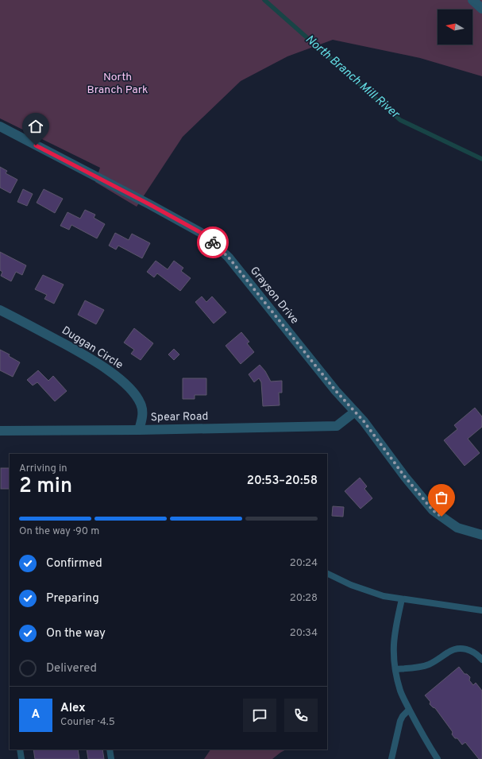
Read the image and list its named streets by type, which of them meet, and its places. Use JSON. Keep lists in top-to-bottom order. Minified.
{"streets":{"street":["Grayson Drive","Duggan Circle","Spear Road"]},"crossings":[["Grayson Drive","Spear Road"],["Duggan Circle","Spear Road"]],"water":["North Branch Mill River"],"parks":["North Branch Park"],"north":"left","page":{"heading":["2 min","Arriving in","20:53–20:58"],"panel":["Alex","Courier · 4.5"],"bar":"On the way · 90 m","list":[["Confirmed","20:24"],["Preparing","20:28"],["On the way","20:34"],"Delivered"],"round":"A"}}
